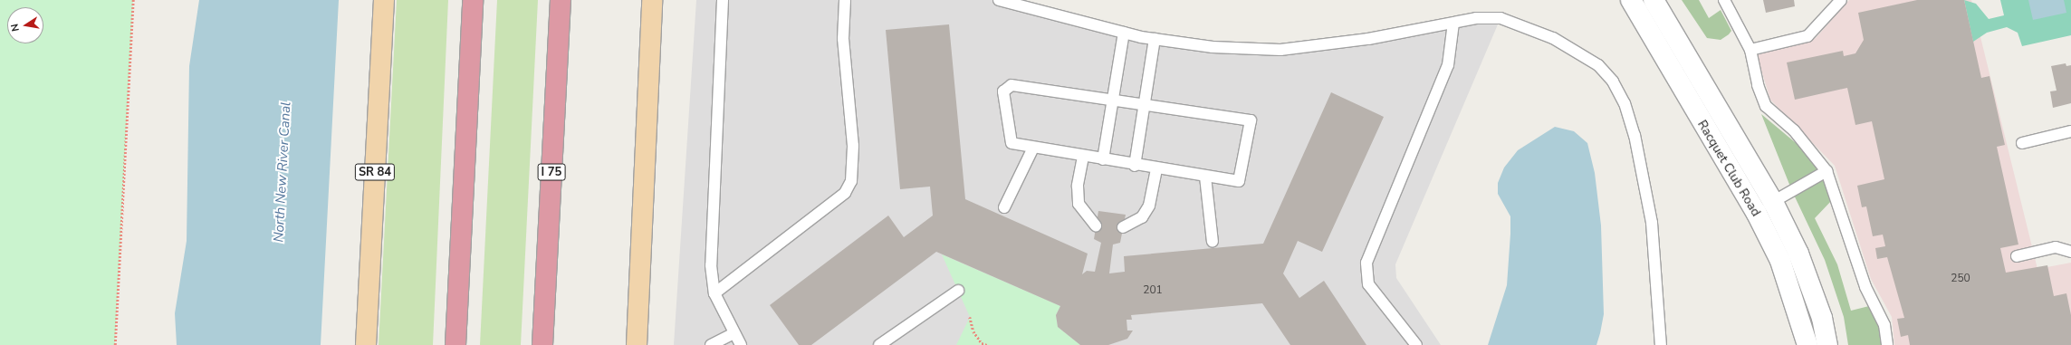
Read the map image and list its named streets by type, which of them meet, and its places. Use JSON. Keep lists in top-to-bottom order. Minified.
{"streets":{"highway":["I 75"],"main road":["SR 84"],"street":["Racquet Club Road"]},"water":["North New River Canal"],"house_numbers":["250","201"],"north":"left"}
